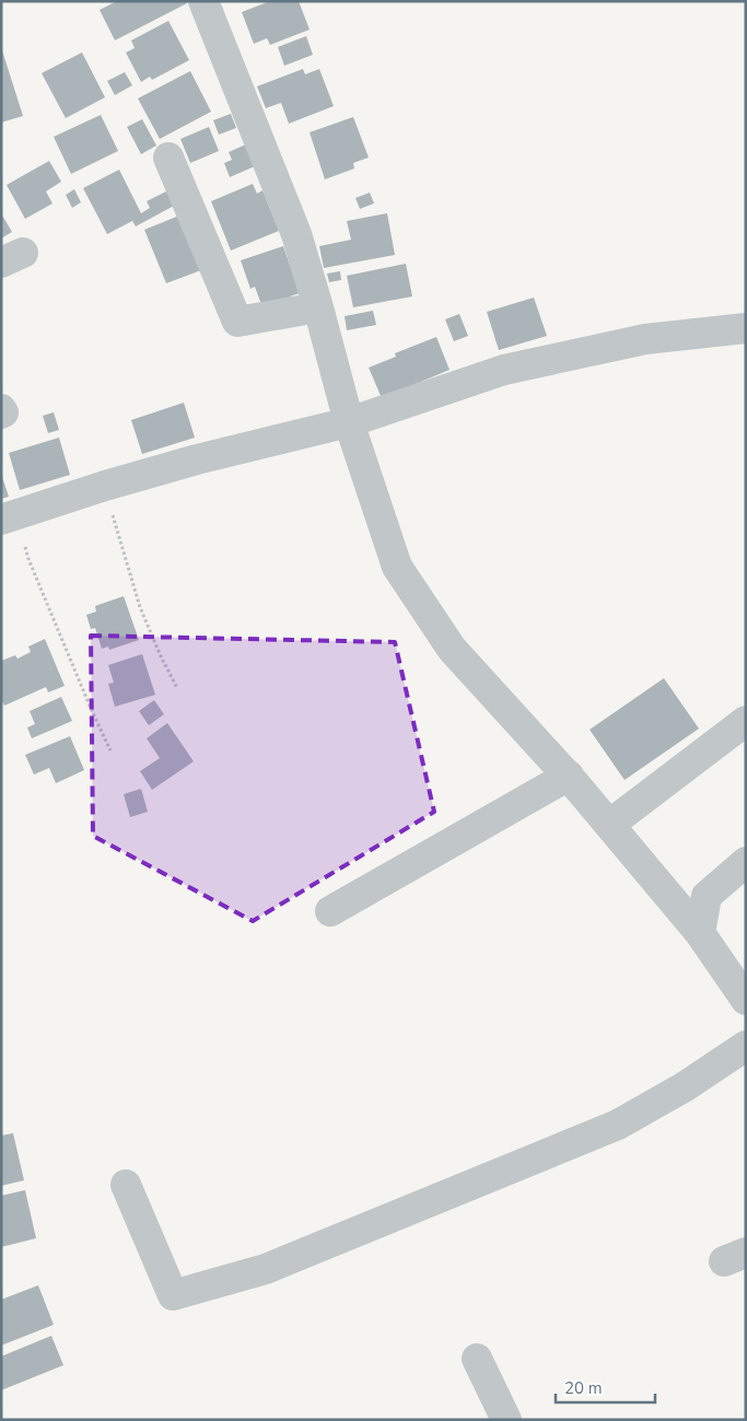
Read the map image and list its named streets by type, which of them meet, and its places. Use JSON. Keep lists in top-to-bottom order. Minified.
{"scale_bar":"20 m"}
